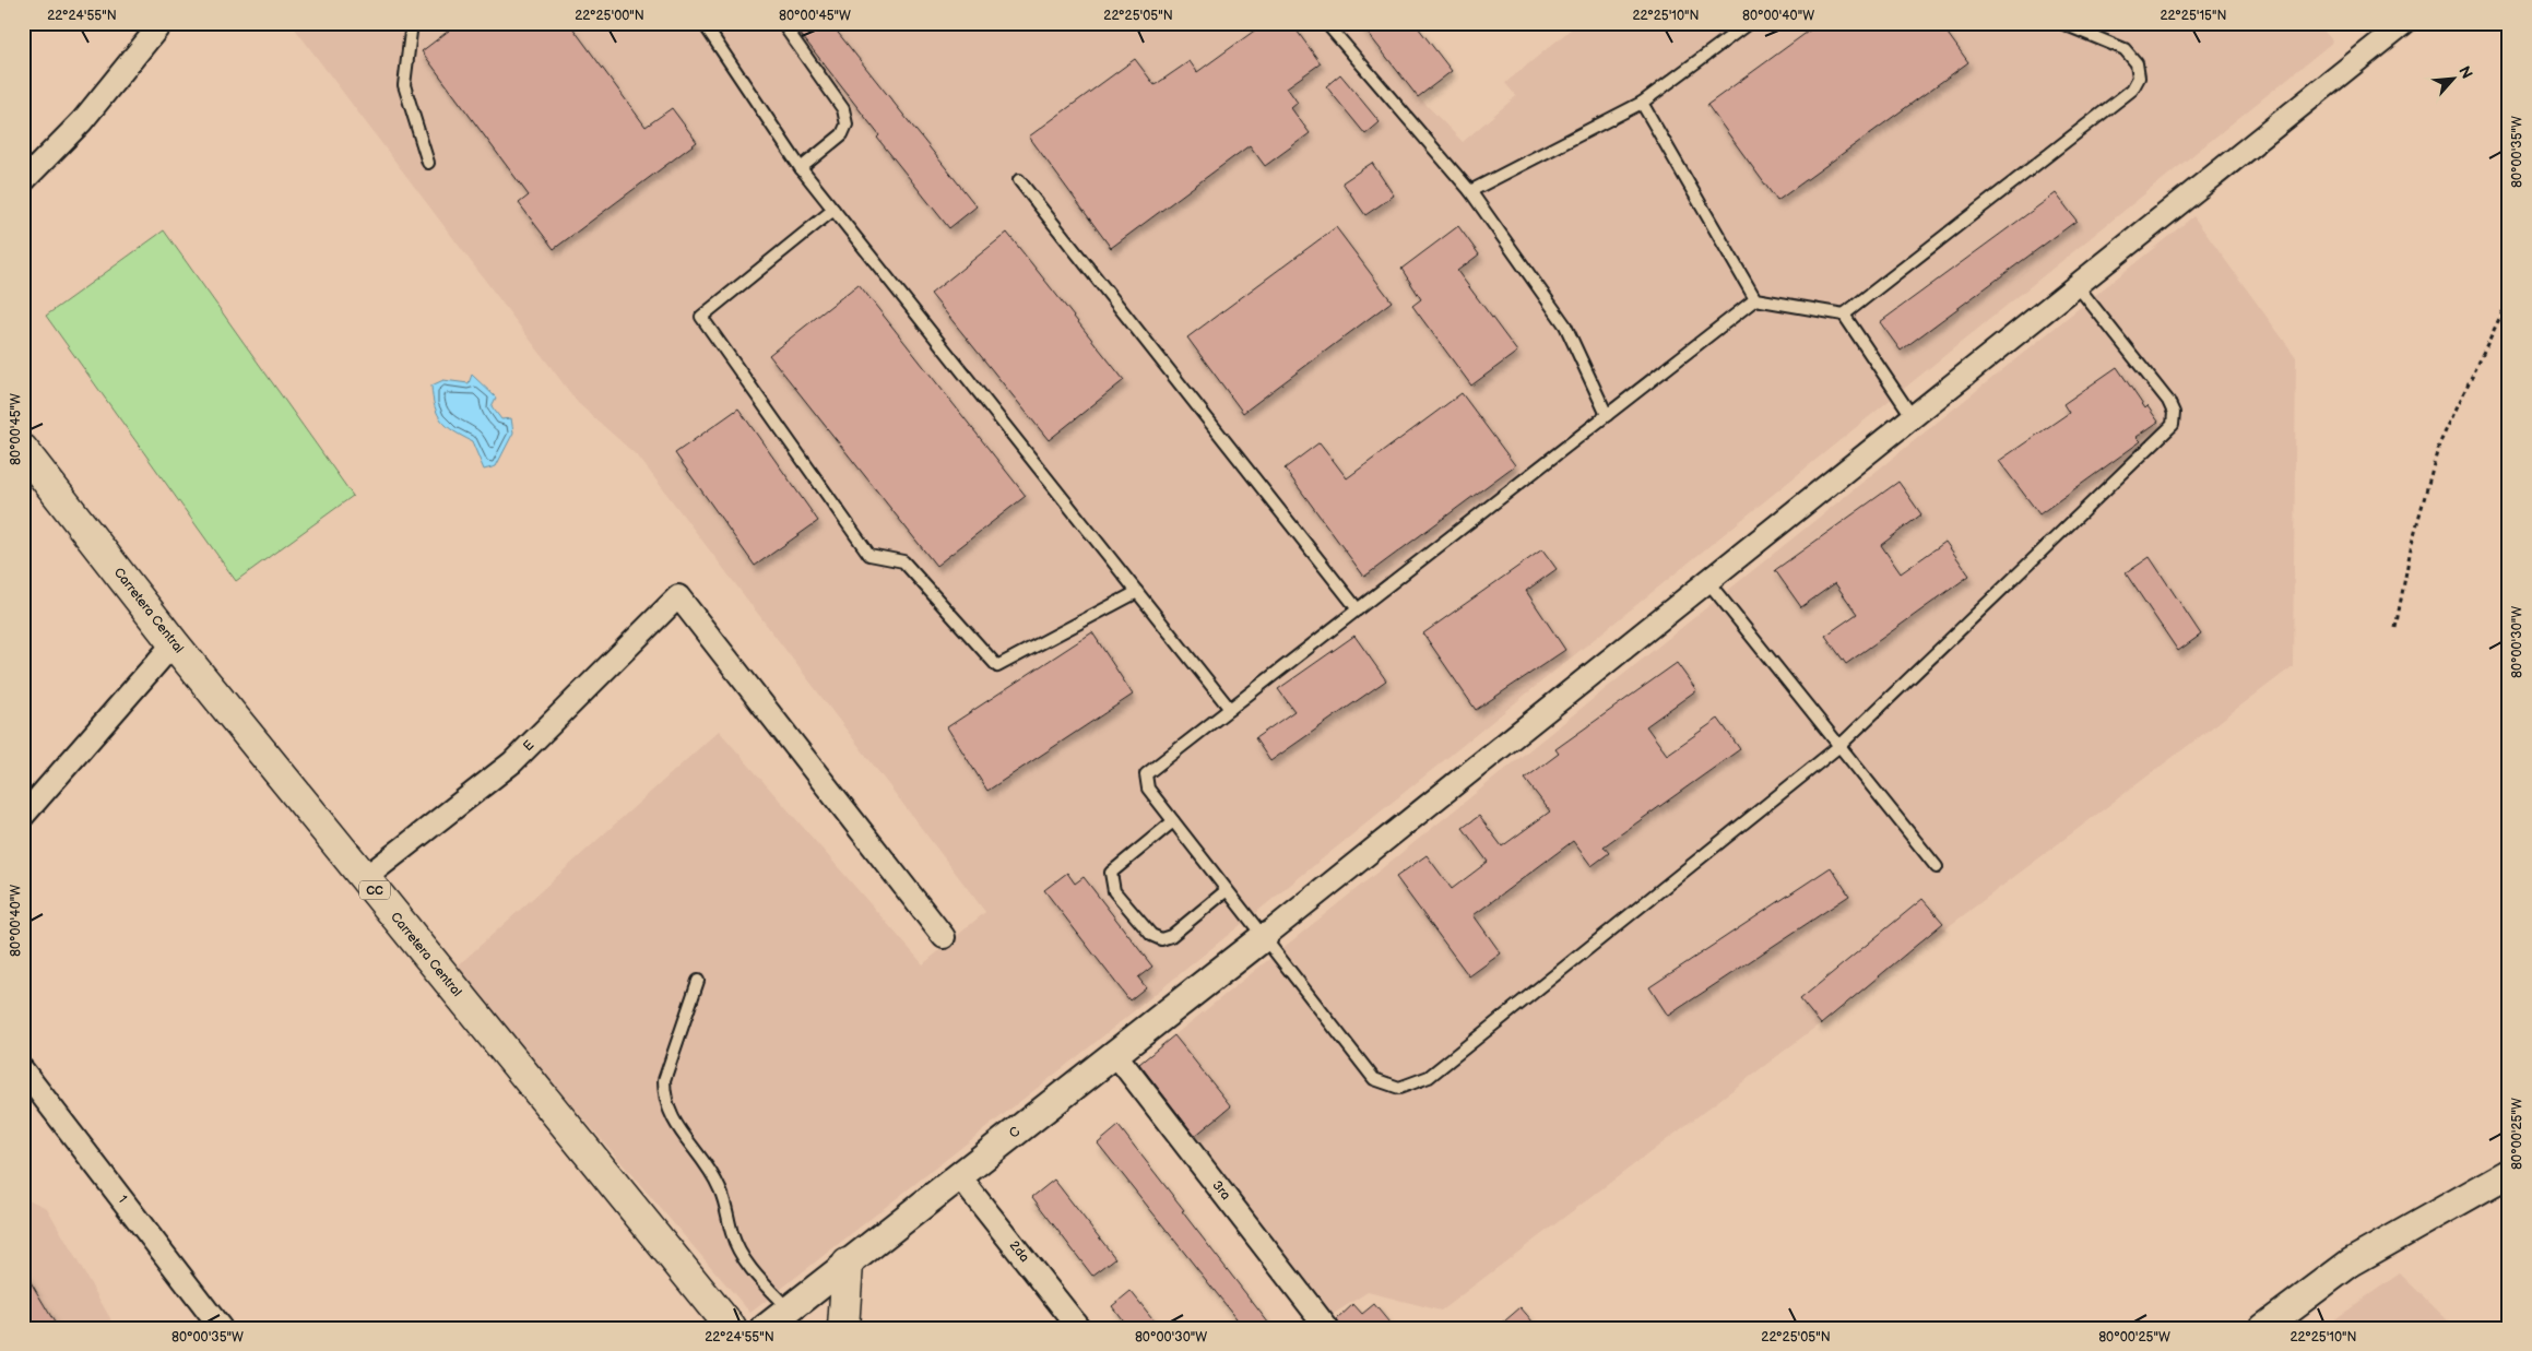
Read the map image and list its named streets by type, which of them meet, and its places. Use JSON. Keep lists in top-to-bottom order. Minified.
{"streets":{"main road":["Carretera Central","CC"],"street":["E","C","3ra","1","2da"]},"crossings":[["Carretera Central","E"],["C","3ra"],["C","2da"]],"north":"top right","coordinates":["22°24'55\"N","22°25'00\"N","80°00'45\"W","22°25'05\"N","22°25'10\"N","80°00'40\"W","22°25'15\"N","80°00'35\"W","80°00'30\"W","80°00'25\"W"]}
